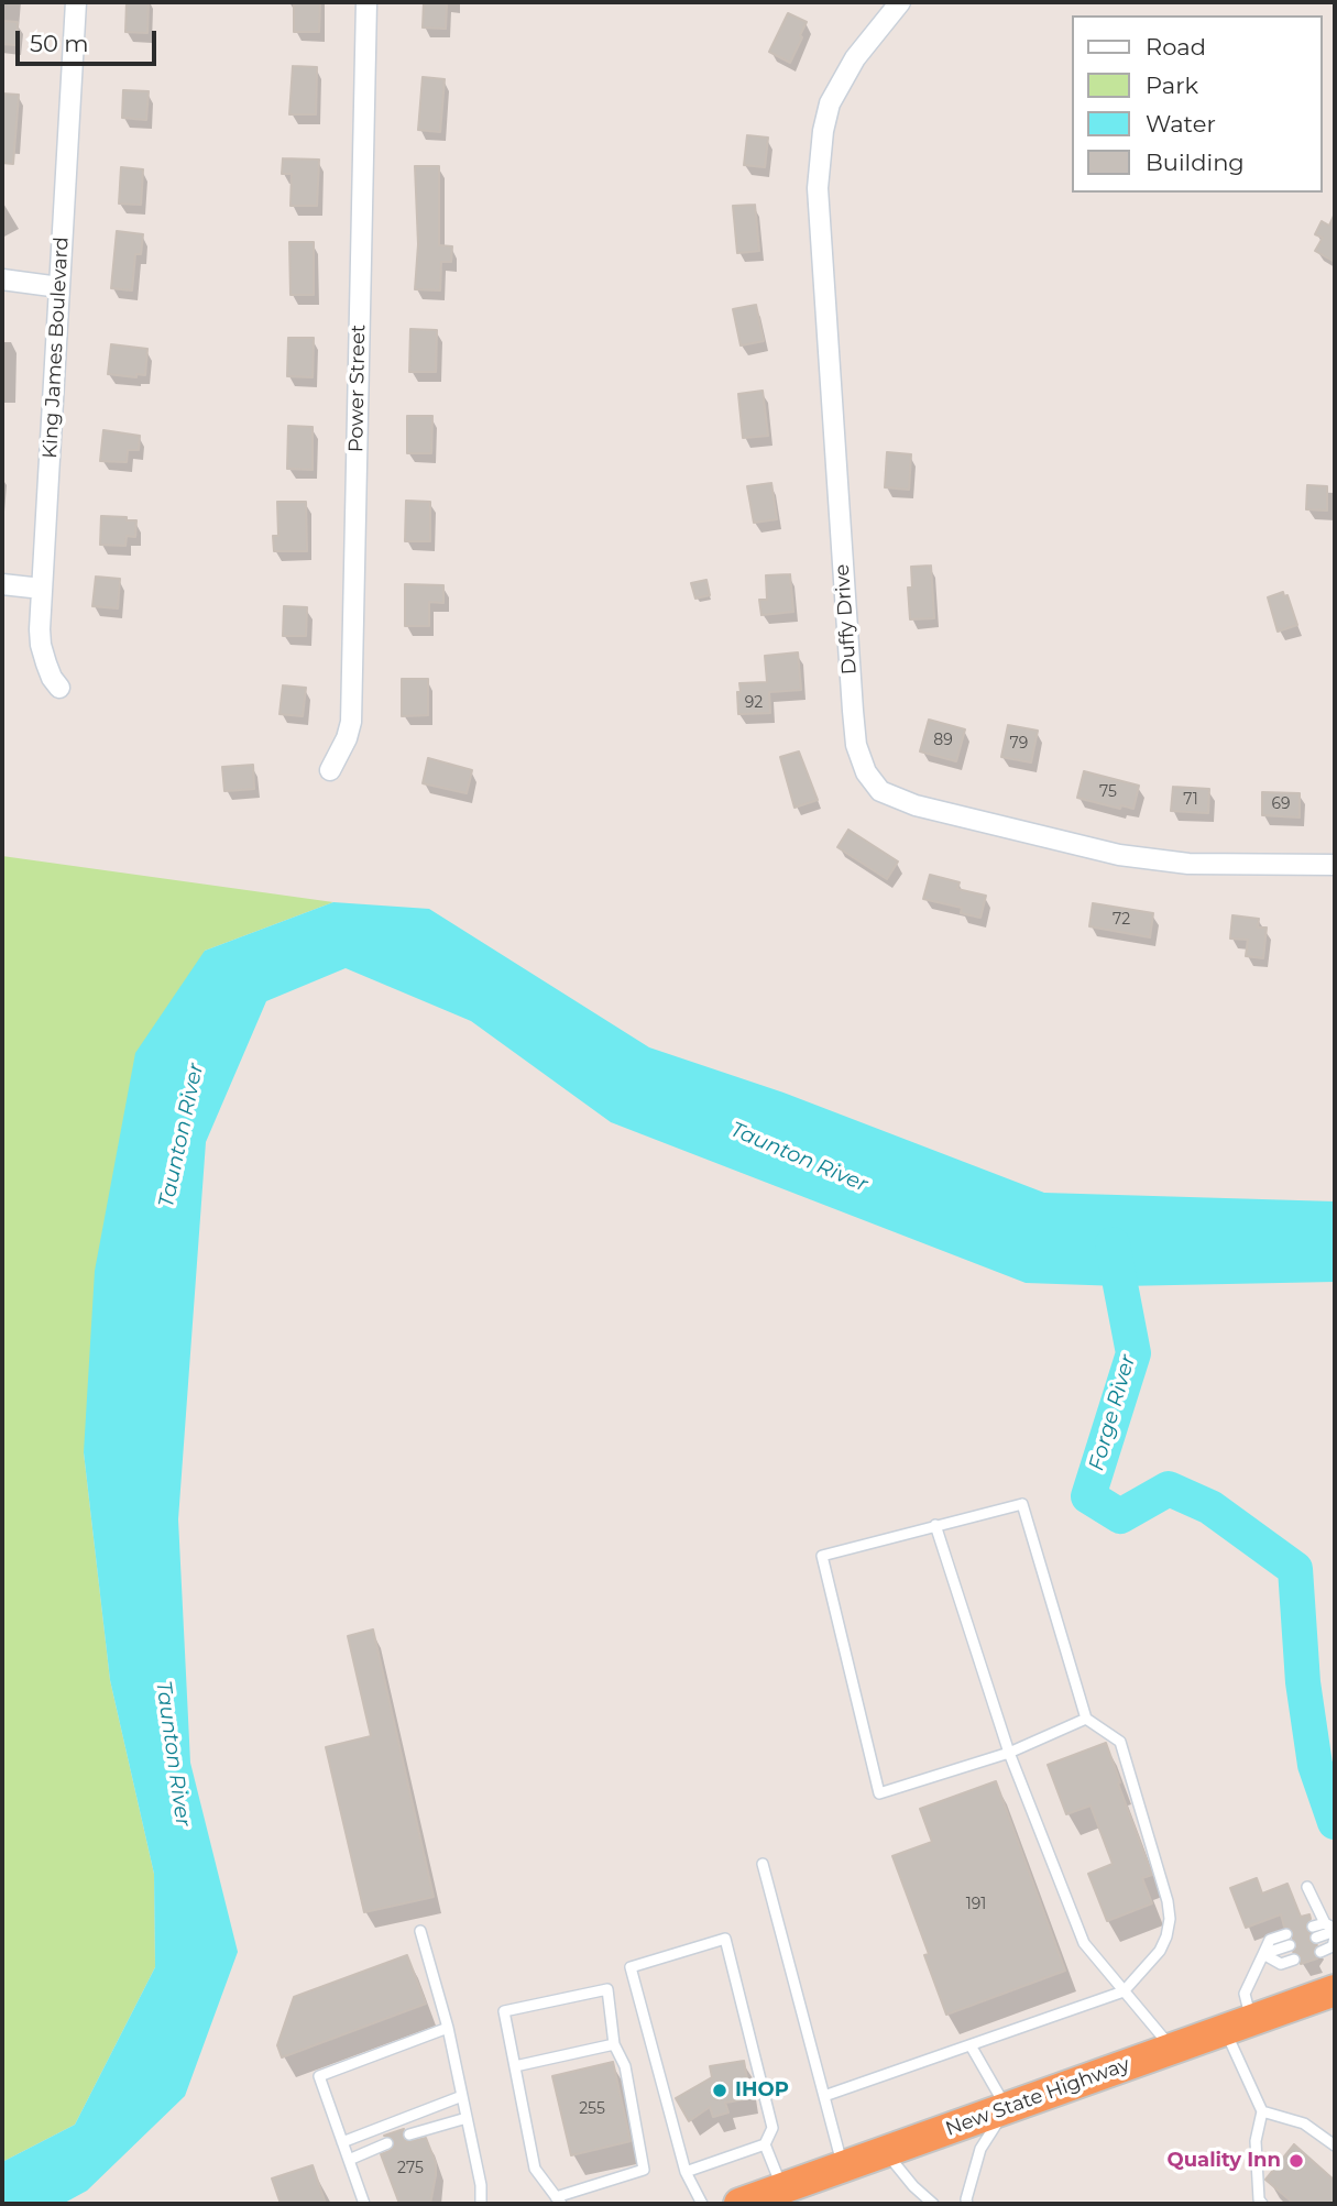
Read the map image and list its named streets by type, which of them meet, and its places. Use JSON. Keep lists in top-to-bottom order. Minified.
{"streets":{"highway":["New State Highway"],"street":["King James Boulevard","Power Street","Duffy Drive"]},"water":["Taunton River","Forge River"],"places":["IHOP","Quality Inn"],"house_numbers":["92","89","79","75","71","69","72","191","255","275"],"legend":["Road","Park","Water","Building"],"scale_bar":"50 m"}
